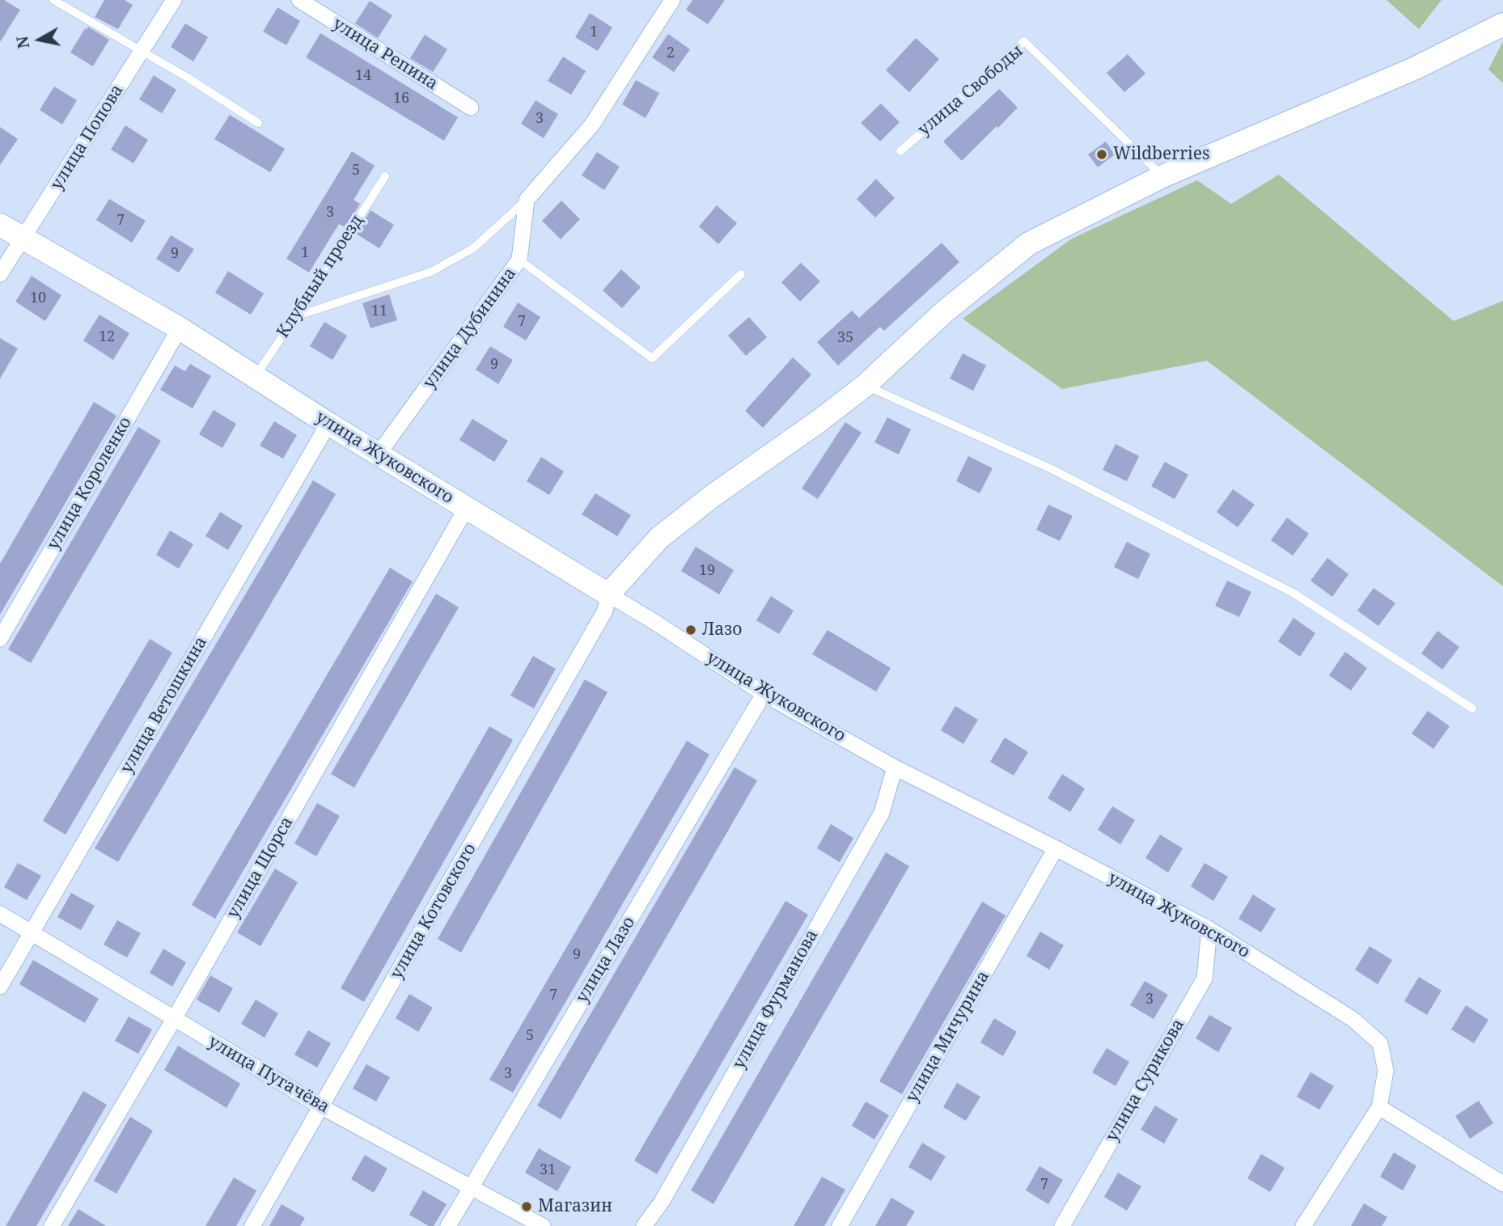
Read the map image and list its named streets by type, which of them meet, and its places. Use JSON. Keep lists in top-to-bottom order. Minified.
{"streets":{"street":["улица Репина","улица Попова","улица Дубинина","улица Жуковского","улица Короленко","улица Ветошкина","улица Щорса","улица Котовского","улица Лазо","улица Фурманова","улица Мичурина","улица Пугачёва","улица Сурикова"],"lane":["улица Свободы","Клубный проезд"]},"crossings":[["улица Попова","улица Жуковского"],["Клубный проезд","улица Жуковского"],["улица Дубинина","улица Жуковского"],["улица Жуковского","улица Короленко"],["улица Жуковского","улица Ветошкина"],["улица Жуковского","улица Щорса"],["улица Жуковского","улица Котовского"],["улица Жуковского","улица Лазо"],["улица Жуковского","улица Фурманова"],["улица Жуковского","улица Мичурина"],["улица Жуковского","улица Сурикова"],["улица Ветошкина","улица Пугачёва"],["улица Щорса","улица Пугачёва"],["улица Котовского","улица Пугачёва"],["улица Лазо","улица Пугачёва"]],"places":["Wildberries","Лазо","Магазин"],"house_numbers":["1","2","14","16","3","5","3","7","1","9","10","11","7","12","35","9","19","9","7","3","5","3","31","7"],"north":"left"}
